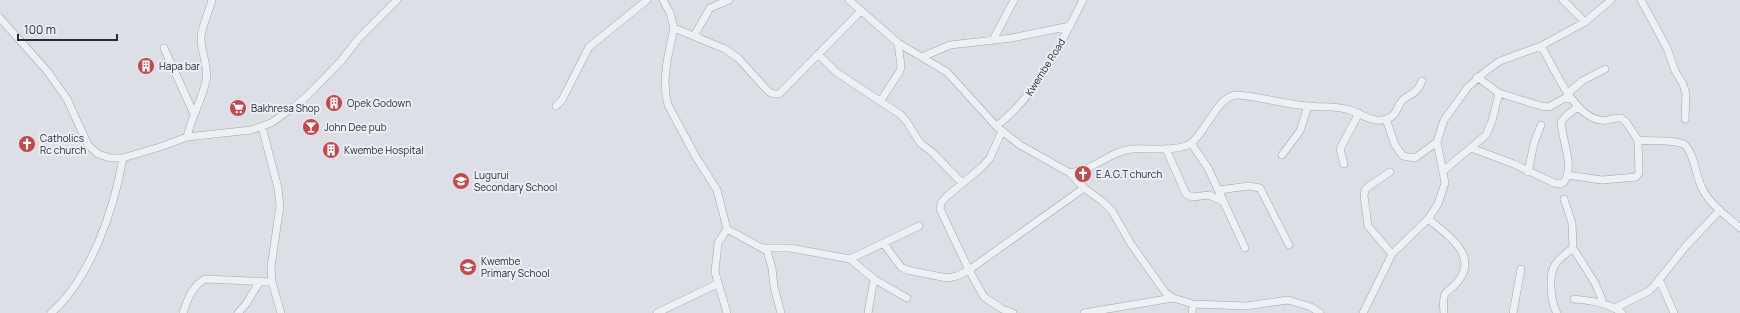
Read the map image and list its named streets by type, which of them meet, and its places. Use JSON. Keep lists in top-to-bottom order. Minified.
{"streets":{"street":["Kwembe Road"]},"places":{"building":["Hapa bar","Opek Godown","Kwembe Hospital"],"supermarket":["Bakhresa Shop"],"bar":["John Dee pub"],"church":["Catholics Rc church","E.A.G.T church"],"school or university":["Lugurui Secondary School","Kwembe Primary School"]},"scale_bar":"100 m"}
